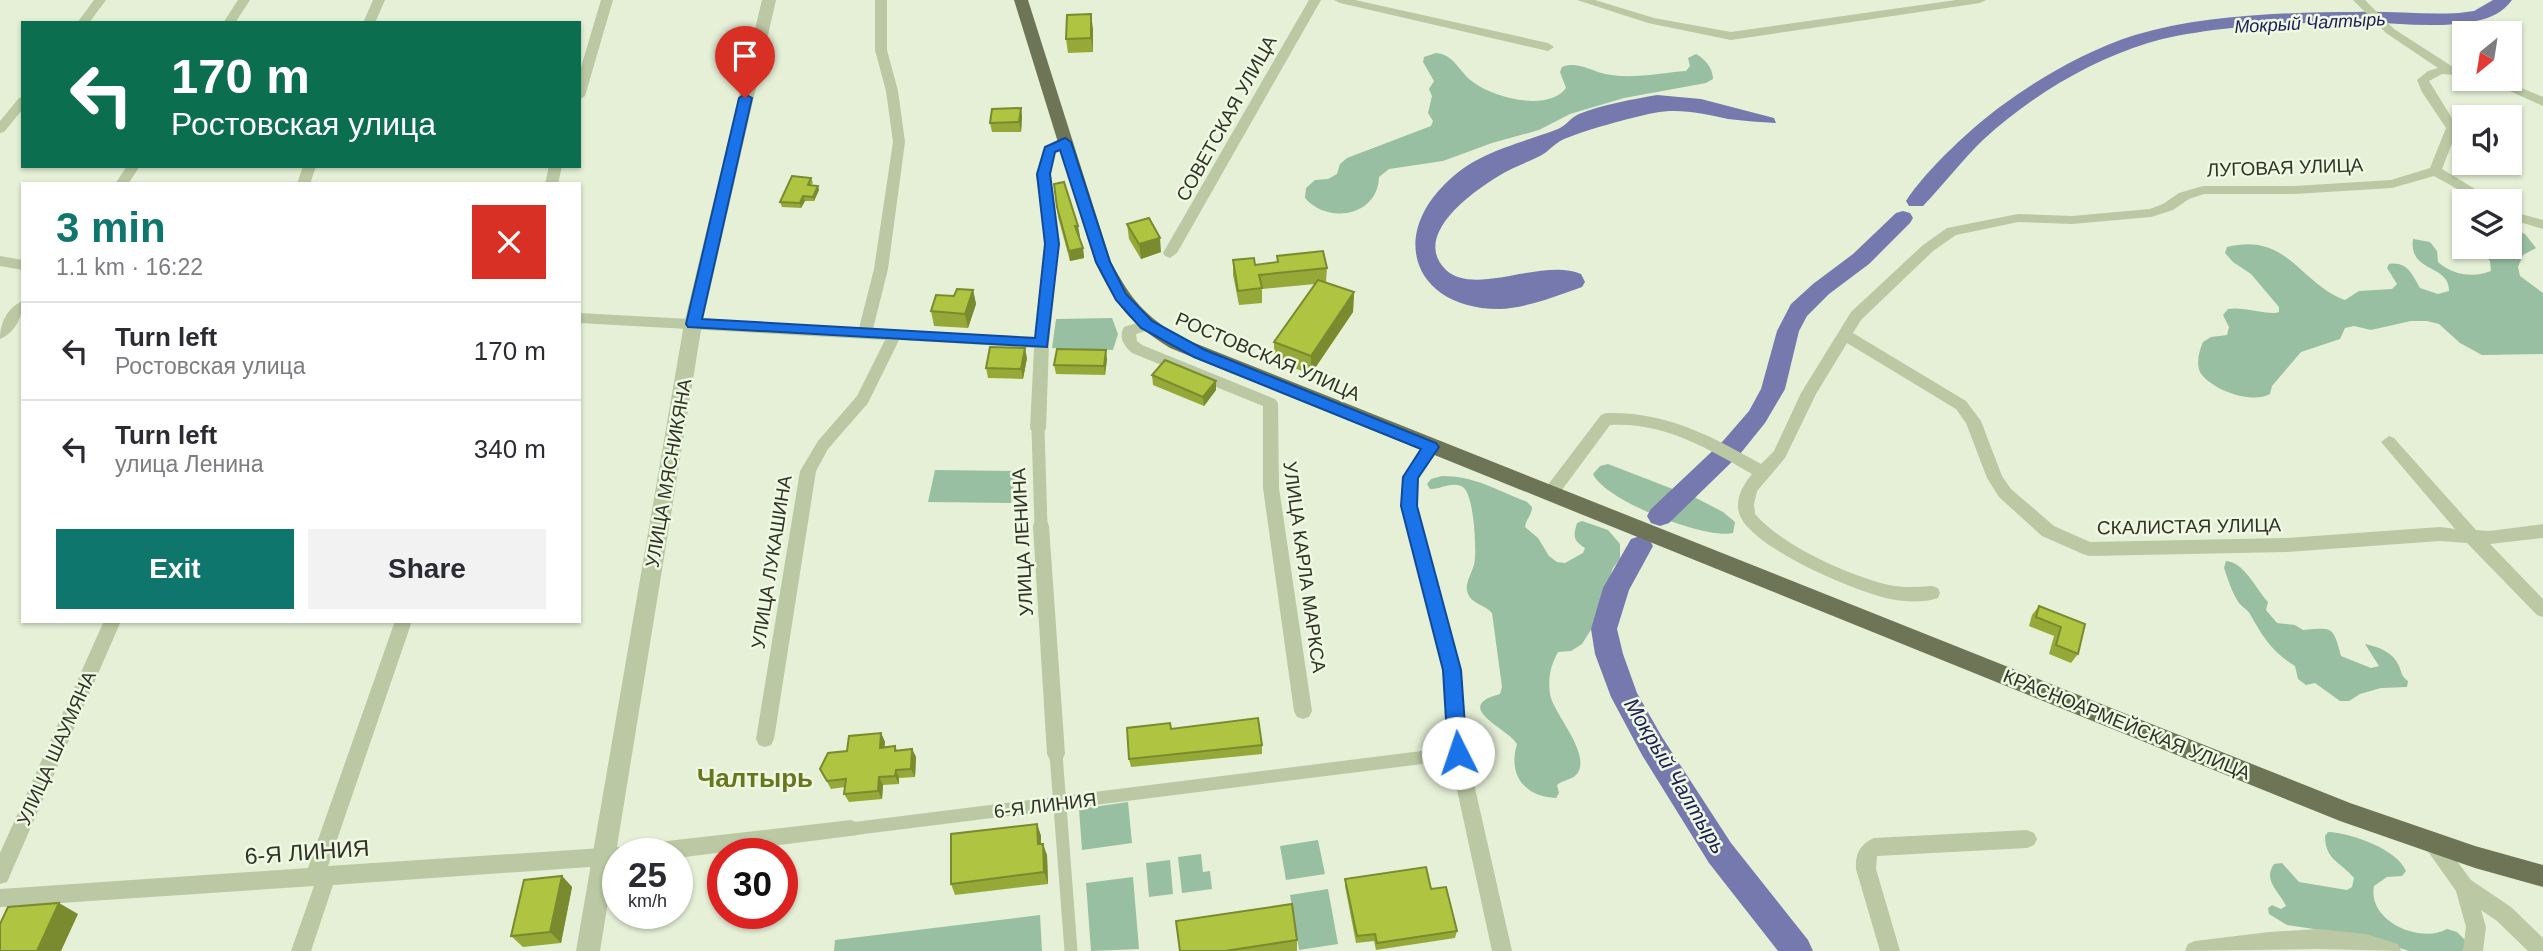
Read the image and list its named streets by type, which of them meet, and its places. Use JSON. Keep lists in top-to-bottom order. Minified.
{"streets":{"main road":["РОСТОВСКАЯ УЛИЦА","КРАСНОАРМЕЙСКАЯ УЛИЦА"],"street":["СОВЕТСКАЯ УЛИЦА","ЛУГОВАЯ УЛИЦА","УЛИЦА МЯСНИКЯНА","СКАЛИСТАЯ УЛИЦА","УЛИЦА ЛЕНИНА","УЛИЦА ЛУКАШИНА","УЛИЦА КАРЛА МАРКСА","УЛИЦА ШАУМЯНА","6-Я ЛИНИЯ"]},"crossings":[["ЛУГОВАЯ УЛИЦА","СКАЛИСТАЯ УЛИЦА"],["РОСТОВСКАЯ УЛИЦА","УЛИЦА ЛЕНИНА"],["РОСТОВСКАЯ УЛИЦА","УЛИЦА КАРЛА МАРКСА"],["РОСТОВСКАЯ УЛИЦА","КРАСНОАРМЕЙСКАЯ УЛИЦА"],["УЛИЦА ЛЕНИНА","6-Я ЛИНИЯ"]],"districts":["Чалтырь"],"water":["Мокрый Чалтырь"],"north":"bottom left","page":{"turn":["170 m","Ростовская улица"],"heading":["3 min","1.1 km · 16:22"],"list":[{"name":"Turn left","note":"Ростовская улица","value":"170 m"},{"name":"Turn left","note":"улица Ленина","value":"340 m"}],"buttons":["Exit","Share"],"speed":"25 km/h","limit":"30"}}
